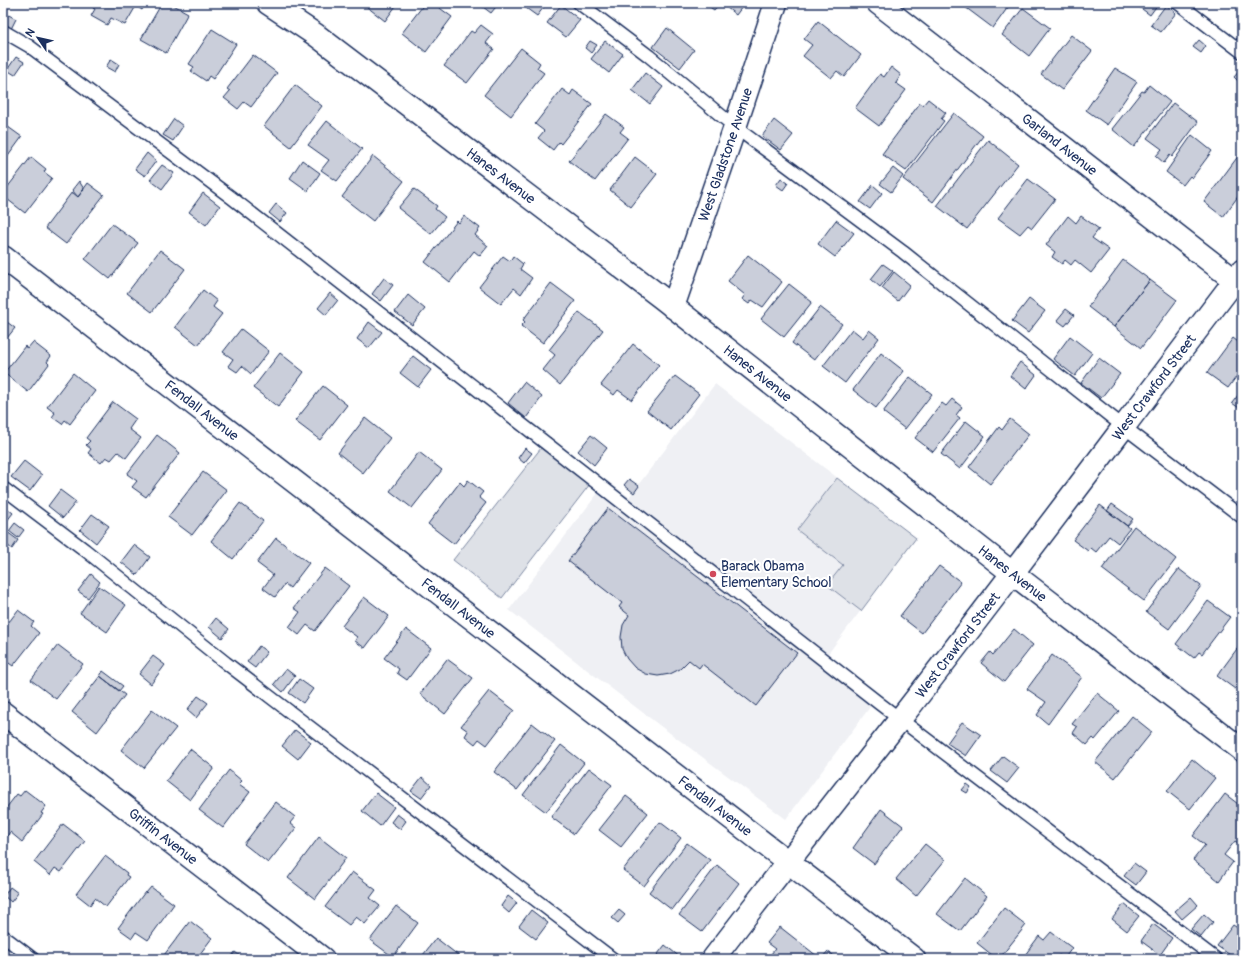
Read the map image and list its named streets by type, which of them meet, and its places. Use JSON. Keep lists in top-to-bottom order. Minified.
{"streets":{"street":["Garland Avenue","West Gladstone Avenue","Hanes Avenue","West Crawford Street","Fendall Avenue","Griffin Avenue"]},"crossings":[["Garland Avenue","West Crawford Street"],["West Gladstone Avenue","Hanes Avenue"],["Hanes Avenue","West Crawford Street"],["West Crawford Street","Fendall Avenue"]],"places":["Barack Obama Elementary School"],"north":"top left"}
